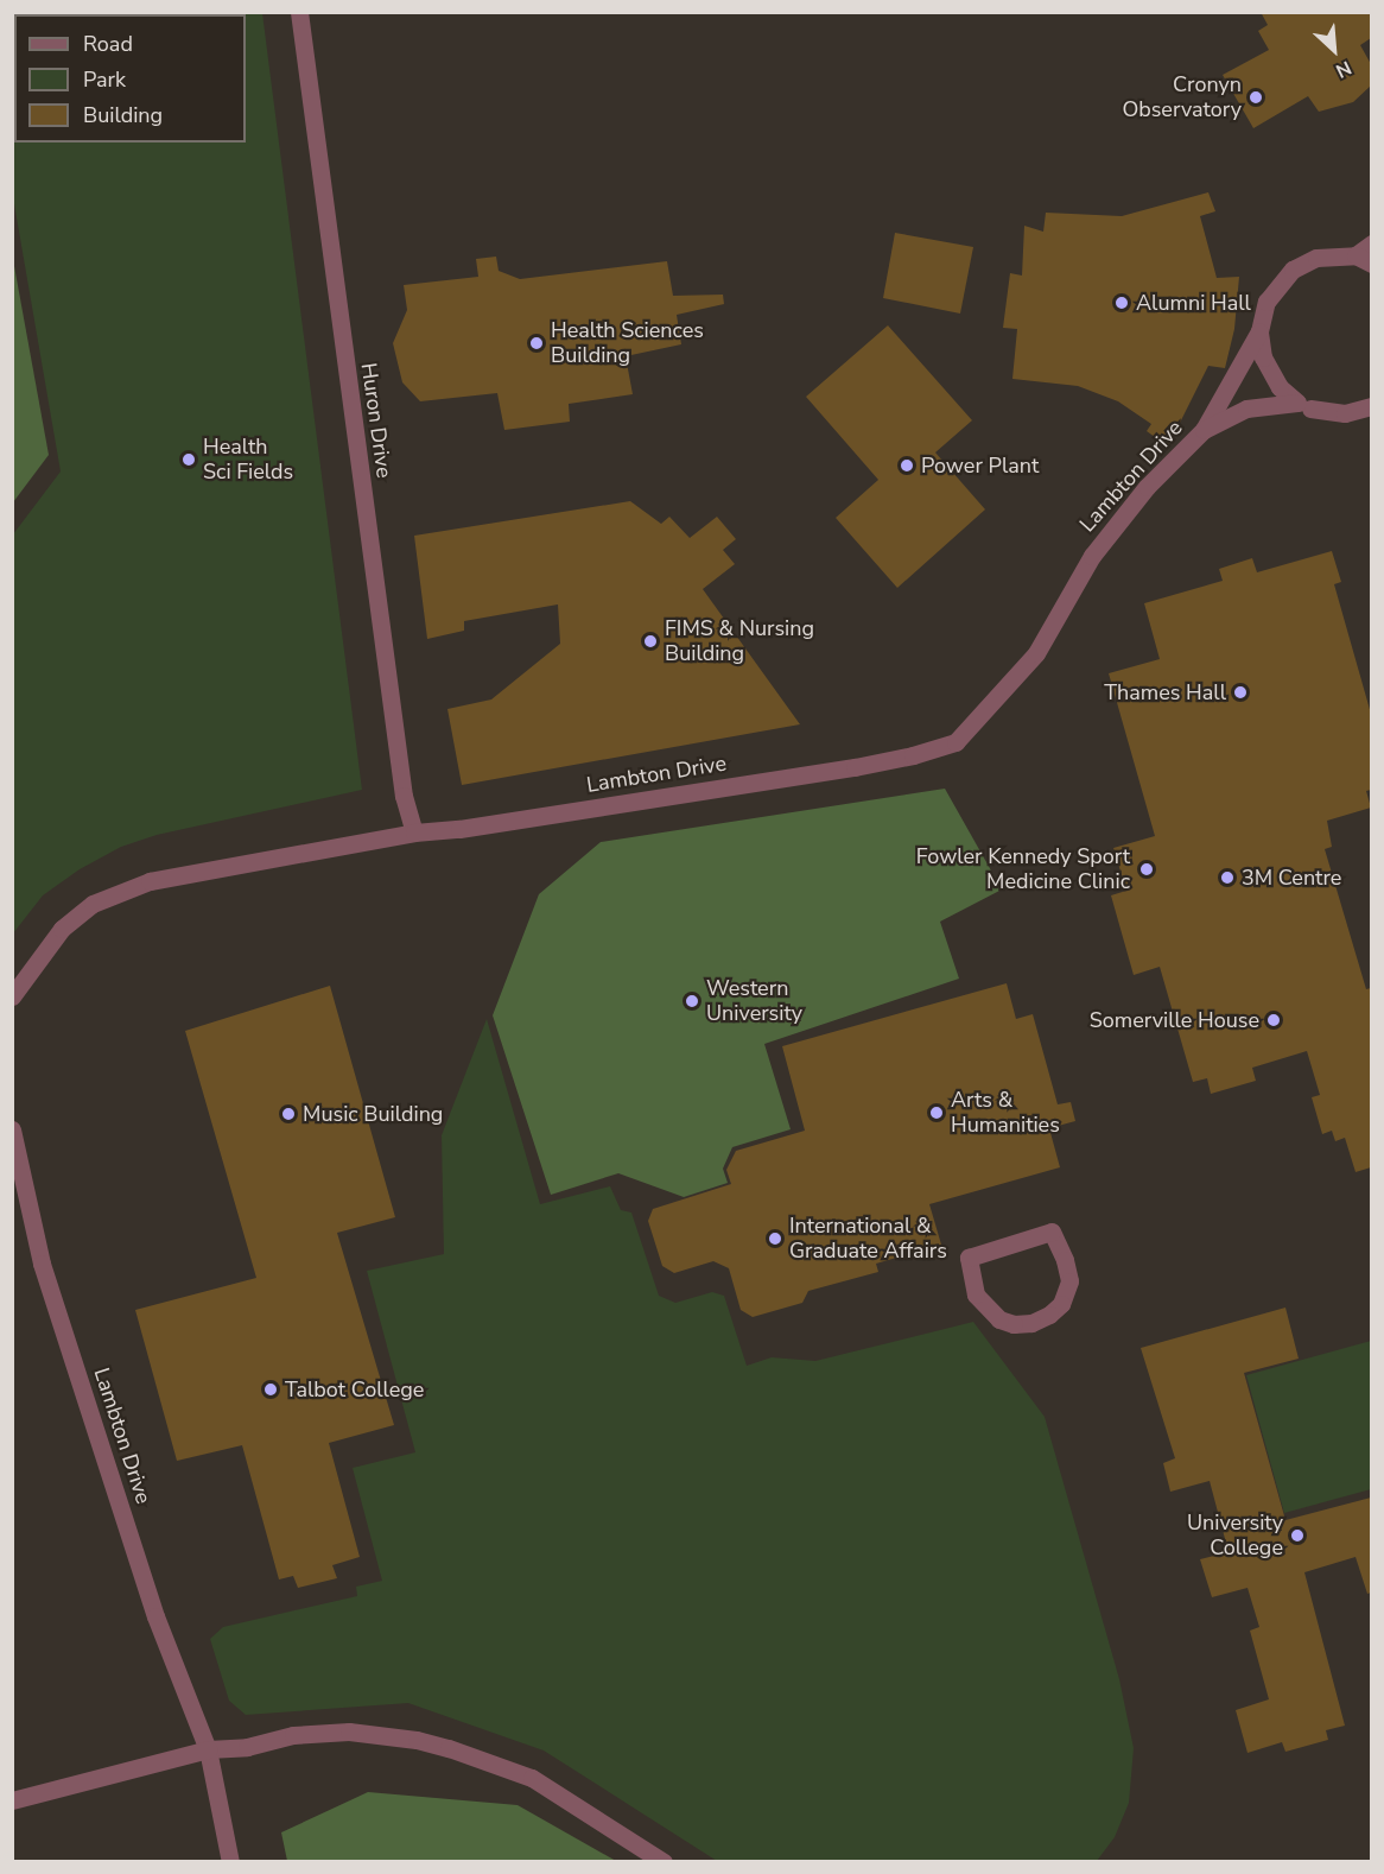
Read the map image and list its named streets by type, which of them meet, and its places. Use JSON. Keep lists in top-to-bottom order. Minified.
{"streets":{"street":["Huron Drive","Lambton Drive"]},"crossings":[["Huron Drive","Lambton Drive"]],"places":["Cronyn Observatory","Alumni Hall","Health Sciences Building","Health Sci Fields","Power Plant","FIMS & Nursing Building","Thames Hall","Fowler Kennedy Sport Medicine Clinic","3M Centre","Western University","Somerville House","Arts & Humanities","Music Building","International & Graduate Affairs","Talbot College","University College"],"legend":["Road","Park","Building"],"north":"bottom right"}
